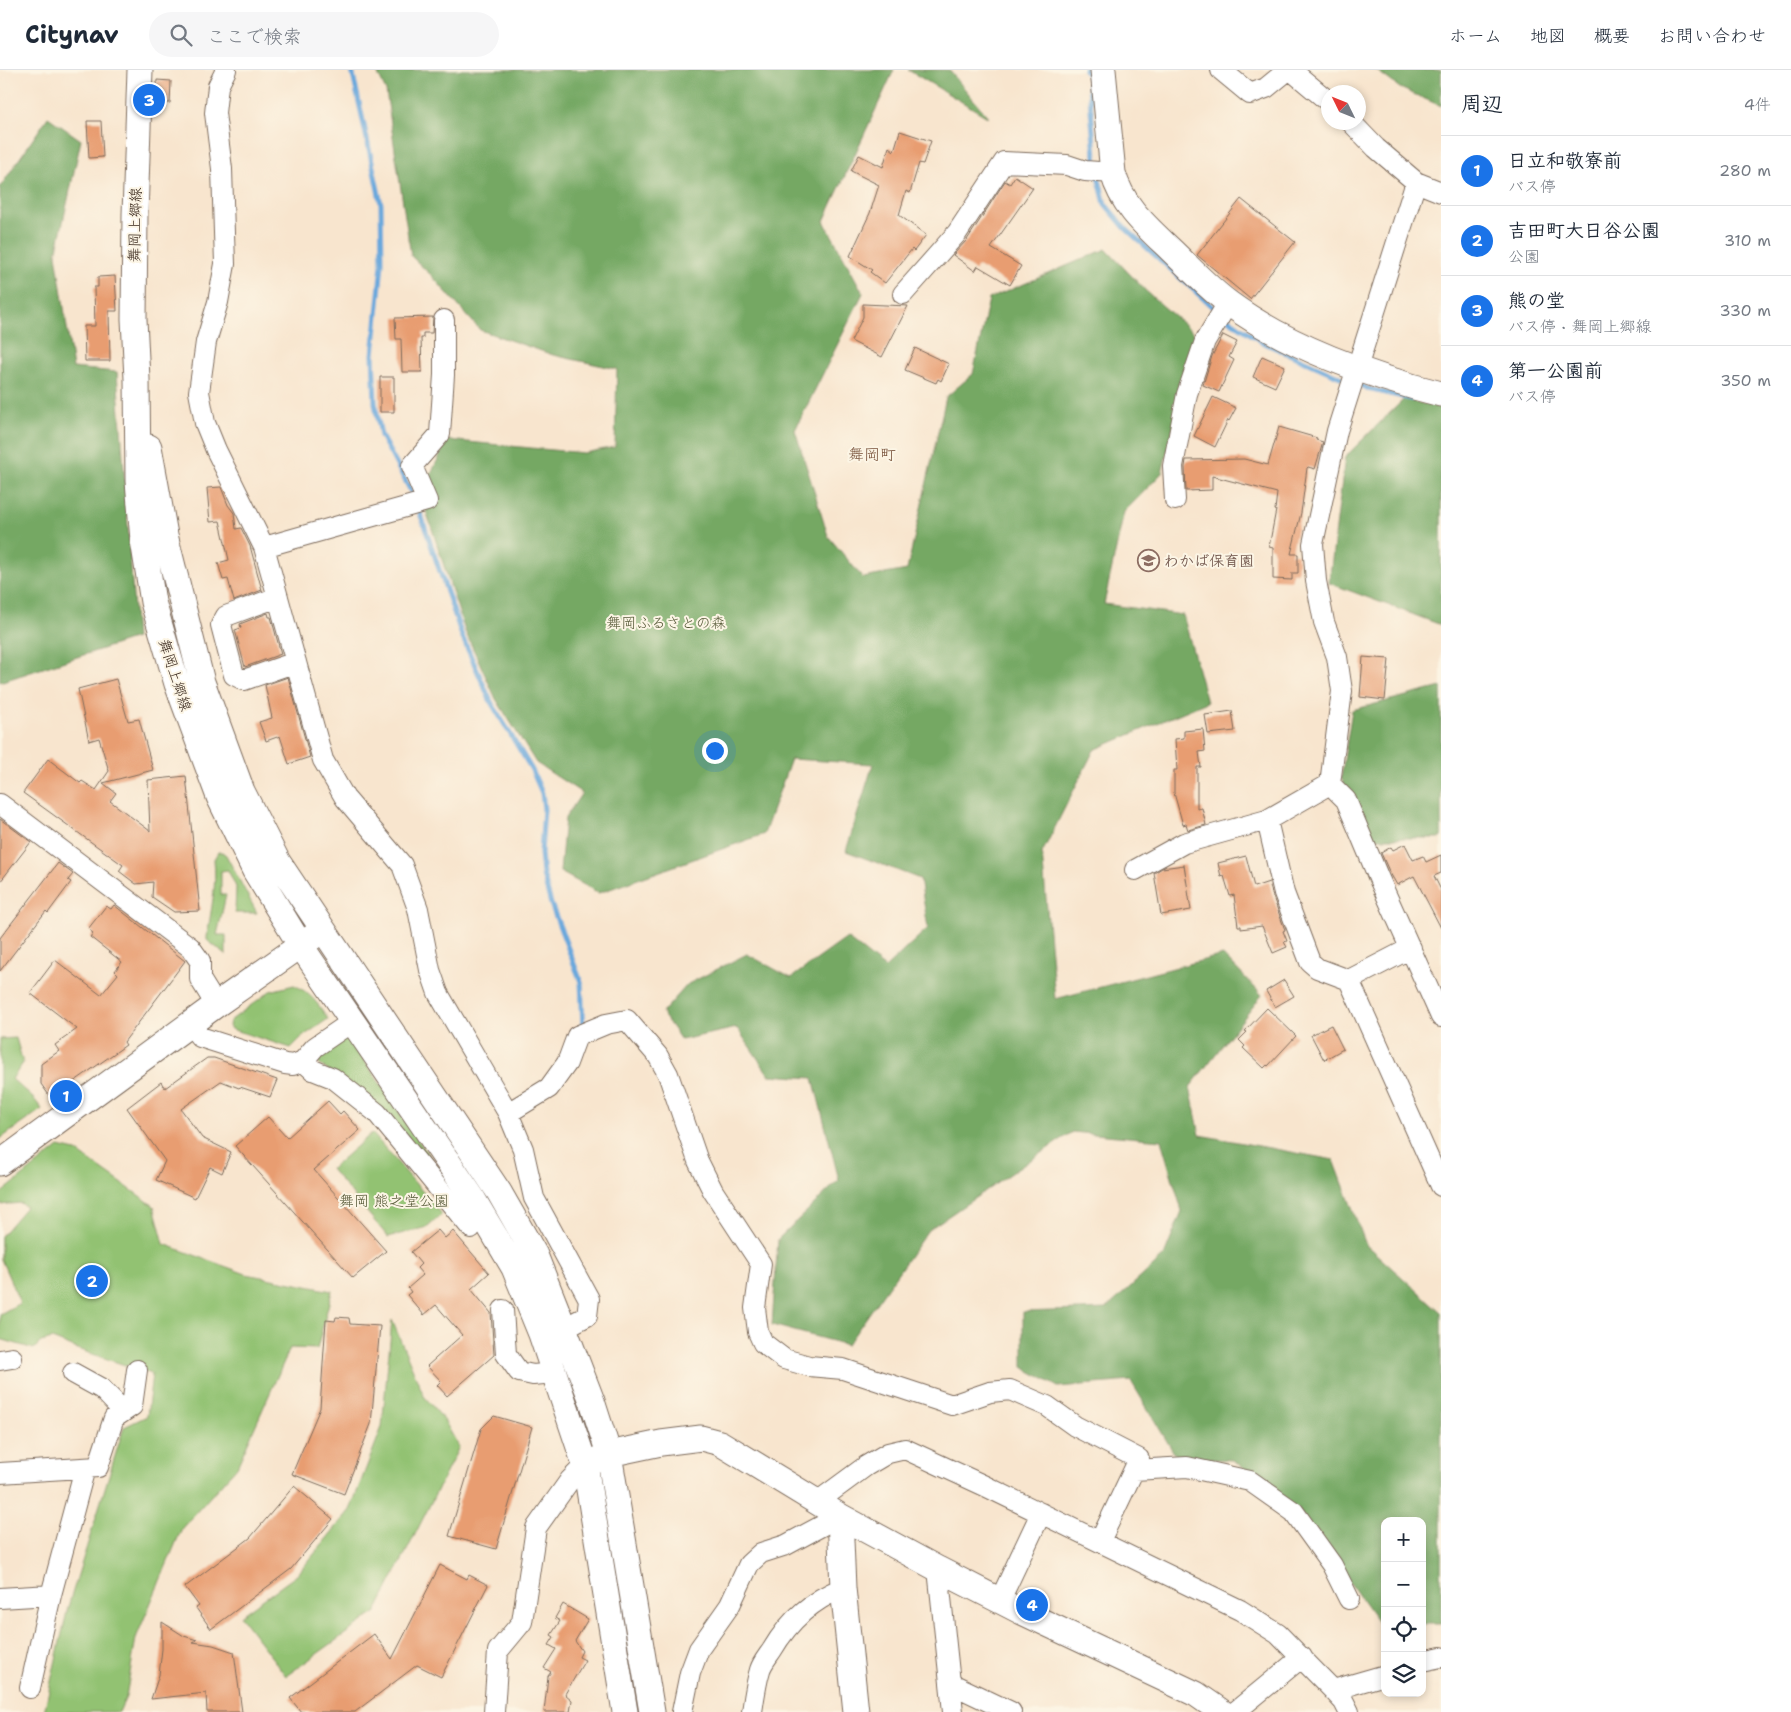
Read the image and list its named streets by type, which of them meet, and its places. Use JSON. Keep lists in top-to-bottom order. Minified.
{"streets":{"street":["舞岡上郷線"]},"districts":["舞岡町"],"parks":["舞岡ふるさとの森","舞岡 熊之堂公園"],"places":{"school or university":["わかば保育園"]},"north":"top left","page":{"header":"Citynav","search":"ここで検索","nav":["ホーム","地図","概要","お問い合わせ"],"heading":["周辺","4件"],"pins":["3","1","2","4"],"list":[{"mark":"1","name":"日立和敬寮前","note":"バス停","value":"280 m"},{"mark":"2","name":"吉田町大日谷公園","note":"公園","value":"310 m"},{"mark":"3","name":"熊の堂","note":"バス停 · 舞岡上郷線","value":"330 m"},{"mark":"4","name":"第一公園前","note":"バス停","value":"350 m"}],"map_buttons":["+","−"]}}
